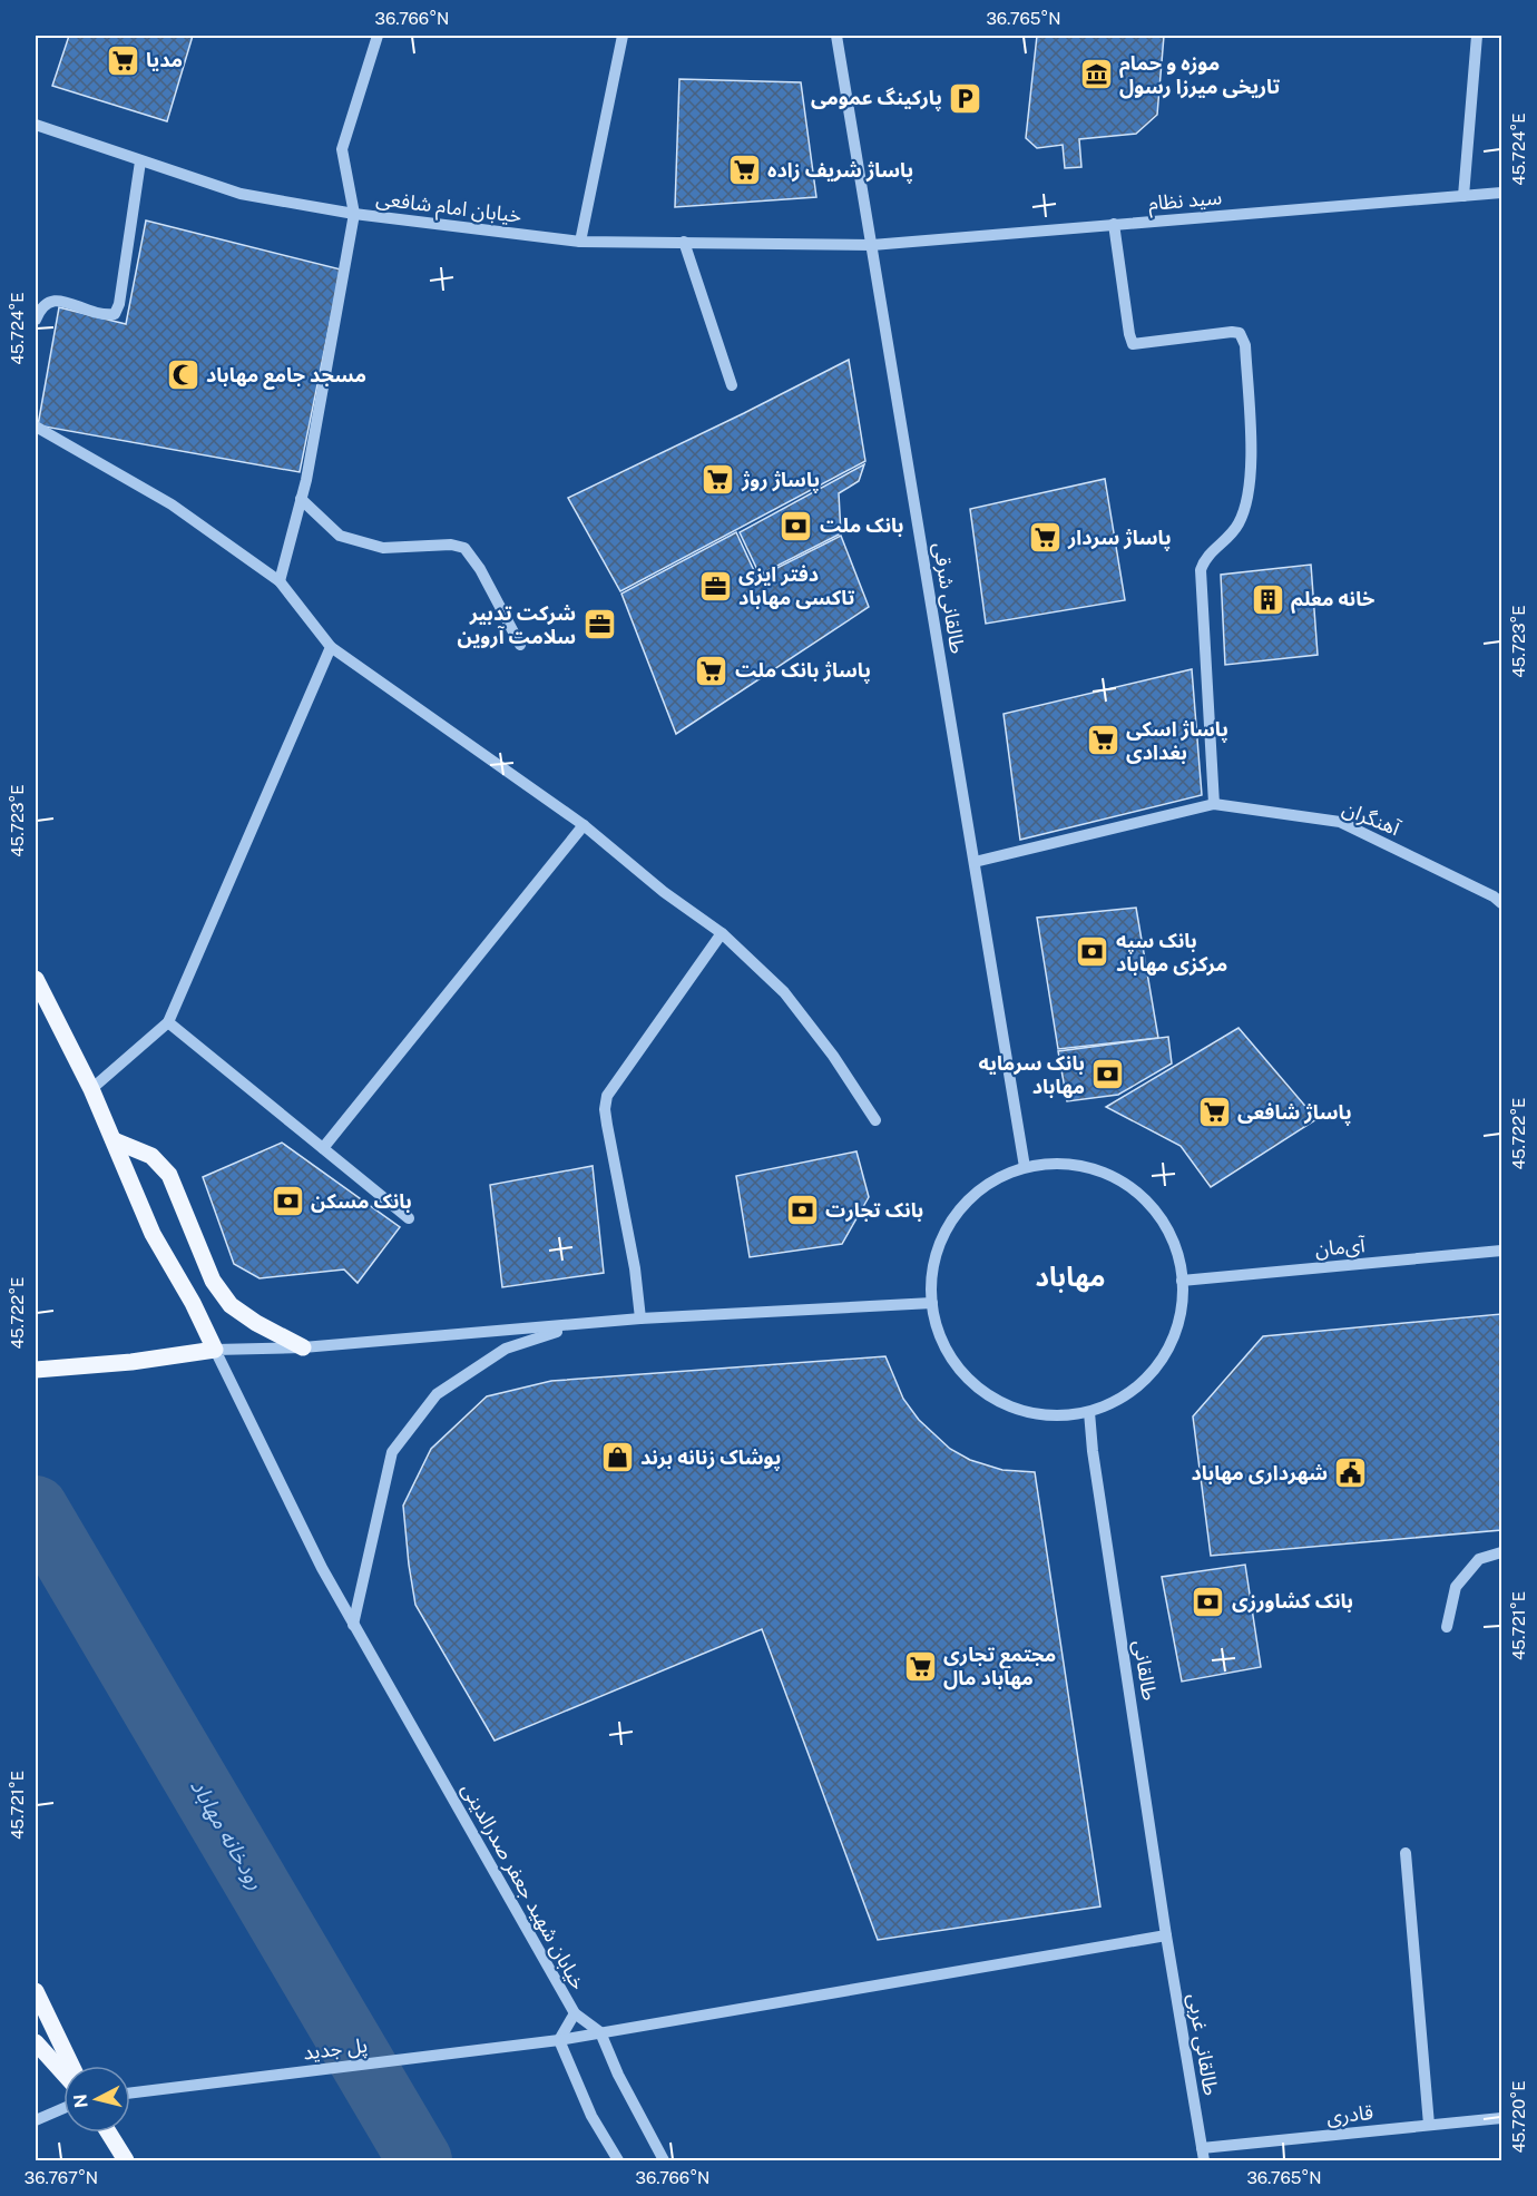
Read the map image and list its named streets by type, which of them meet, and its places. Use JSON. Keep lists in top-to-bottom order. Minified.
{"streets":{"street":["سید نظام","خیابان امام شافعی","طالقانی شرقی","آهنگران","آی‌مان","طالقانی","خیابان شهید جعفر صدرالدینی","طالقانی غربی","پل جدید","قادری"]},"crossings":[["سید نظام","خیابان امام شافعی"],["سید نظام","طالقانی شرقی"],["خیابان امام شافعی","طالقانی شرقی"],["طالقانی","طالقانی غربی"],["طالقانی","پل جدید"],["خیابان شهید جعفر صدرالدینی","پل جدید"],["طالقانی غربی","پل جدید"],["طالقانی غربی","قادری"]],"districts":["مهاباد"],"water":["رودخانه مهاباد"],"places":{"supermarket":["مدیا","پاساژ شریف زاده","پاساژ روژ","پاساژ سردار","پاساژ بانک ملت","پاساژ اسکی بغدادی","پاساژ شافعی","مجتمع تجاری مهاباد مال"],"museum":["موزه و حمام تاریخی میرزا رسول"],"parking":["پارکینگ عمومی"],"mosque":["مسجد جامع مهاباد"],"bank":["بانک ملت","بانک سپه مرکزی مهاباد","بانک سرمایه مهاباد","بانک مسکن","بانک تجارت","بانک کشاورزی"],"office":["دفتر ایزی تاکسی مهاباد","شرکت تدبیر سلامت آروین"],"building":["خانه معلم"],"shop":["پوشاک زنانه برند"],"public building":["شهرداری مهاباد"]},"north":"left","coordinates":["36.766°N","36.765°N","45.724°E","45.723°E","45.722°E","45.721°E","45.720°E","36.767°N"]}
